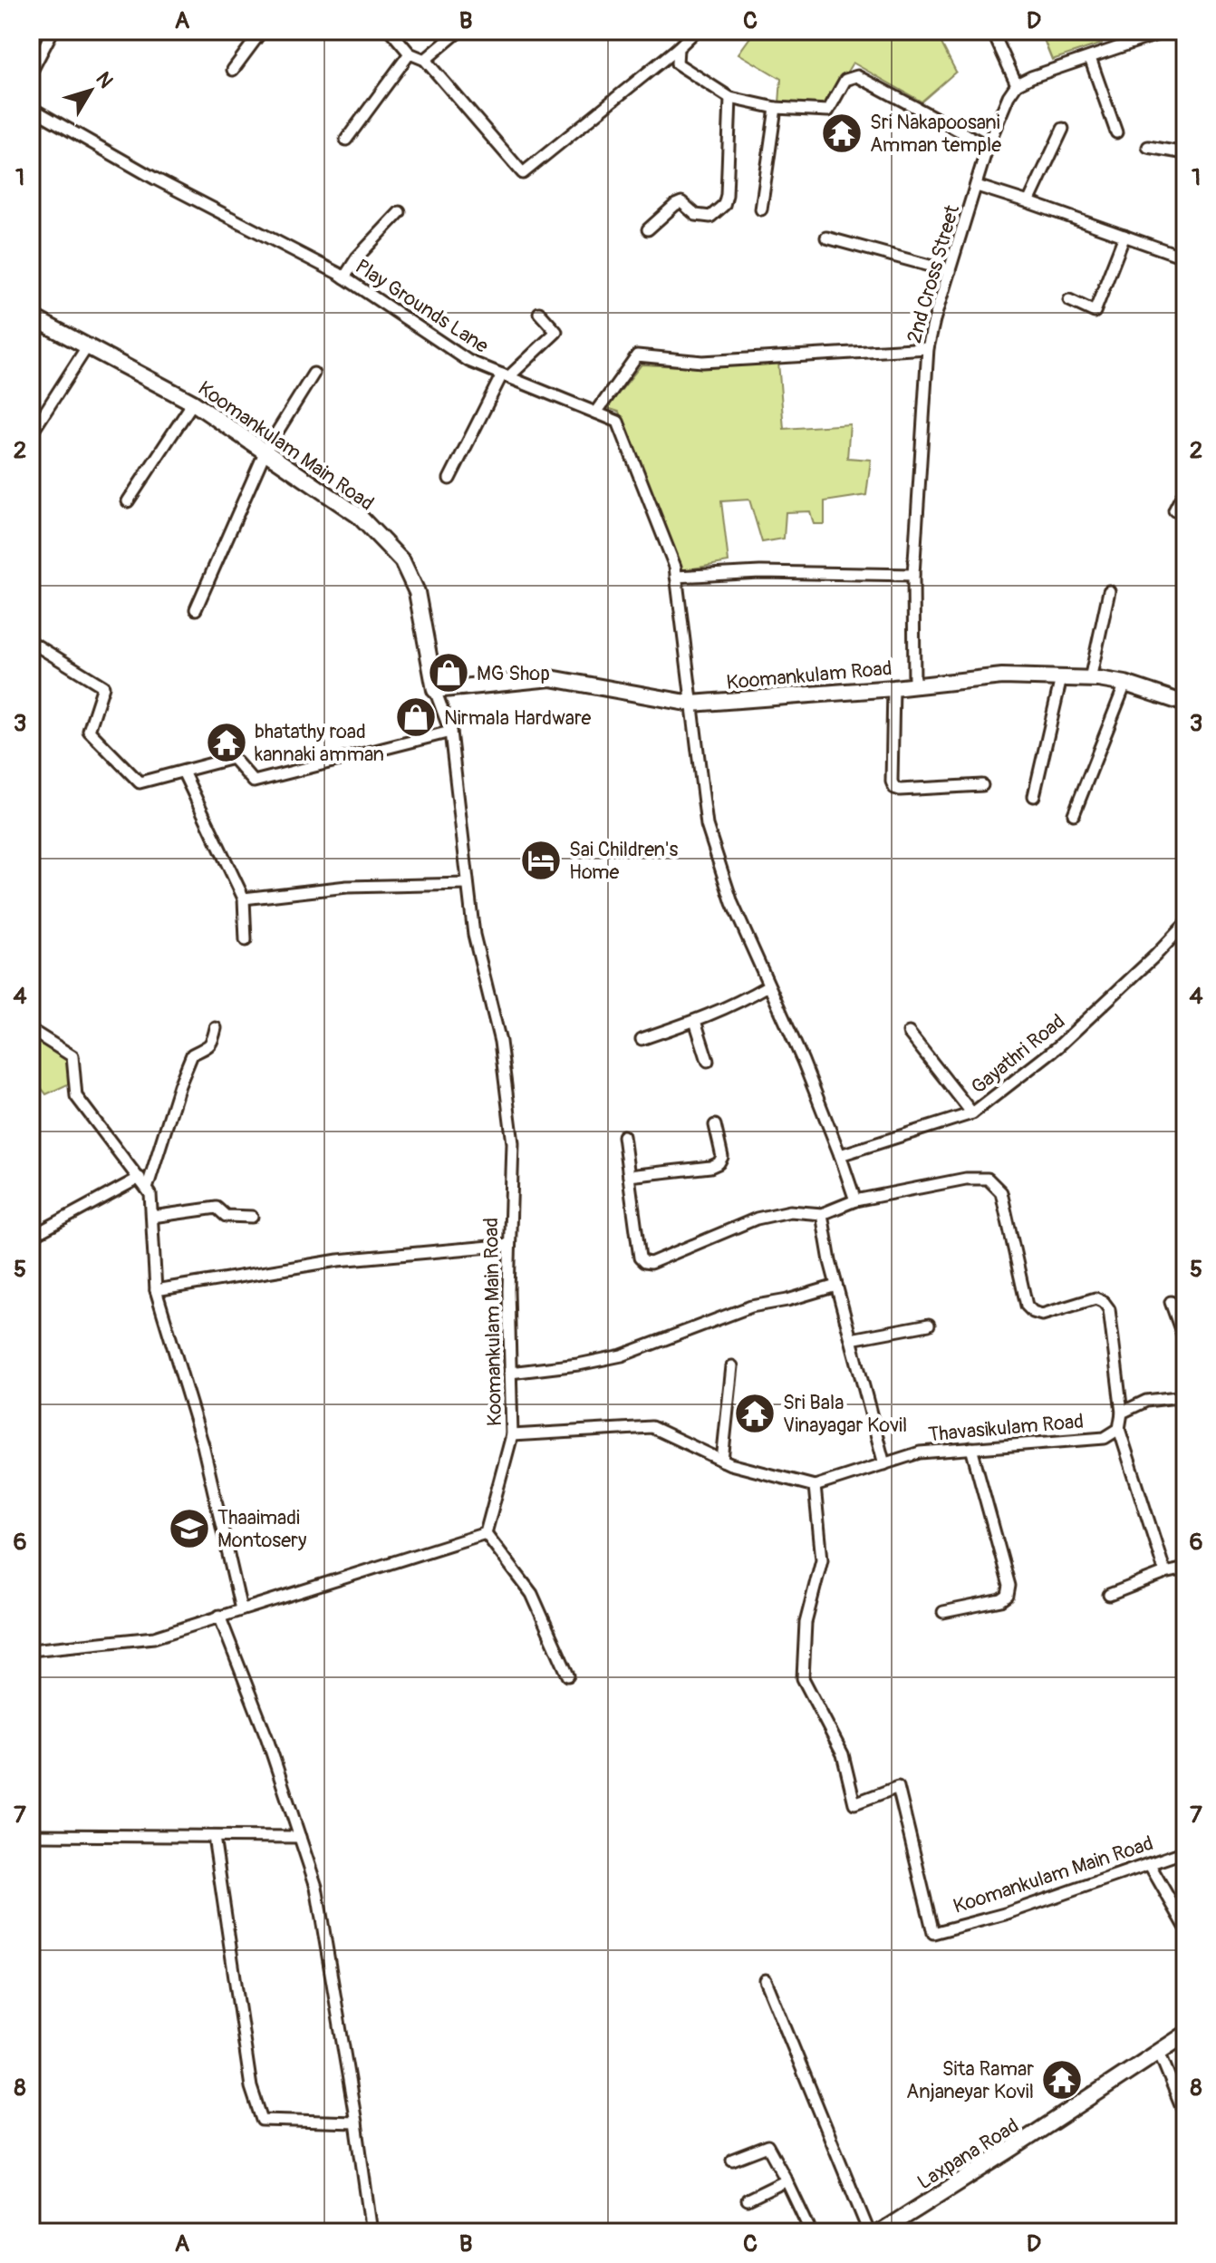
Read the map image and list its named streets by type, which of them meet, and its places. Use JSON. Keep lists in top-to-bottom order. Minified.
{"streets":{"street":["2nd Cross Street","Play Grounds Lane","Koomankulam Main Road","Koomankulam Road","Gayathri Road","Thavasikulam Road","Laxpana Road"]},"crossings":[["2nd Cross Street","Koomankulam Road"],["Play Grounds Lane","Koomankulam Road"],["Play Grounds Lane","Gayathri Road"],["Koomankulam Main Road","Koomankulam Road"],["Koomankulam Main Road","Thavasikulam Road"]],"places":{"temple":["Sri Nakapoosani Amman temple","bhatathy road kannaki amman","Sri Bala Vinayagar Kovil","Sita Ramar Anjaneyar Kovil"],"shop":["MG Shop","Nirmala Hardware"],"hotel":["Sai Children's Home"],"school or university":["Thaaimadi Montosery"]},"north":"top right","grid":{"columns":["A","B","C","D"],"rows":["1","2","3","4","5","6","7","8"]}}
